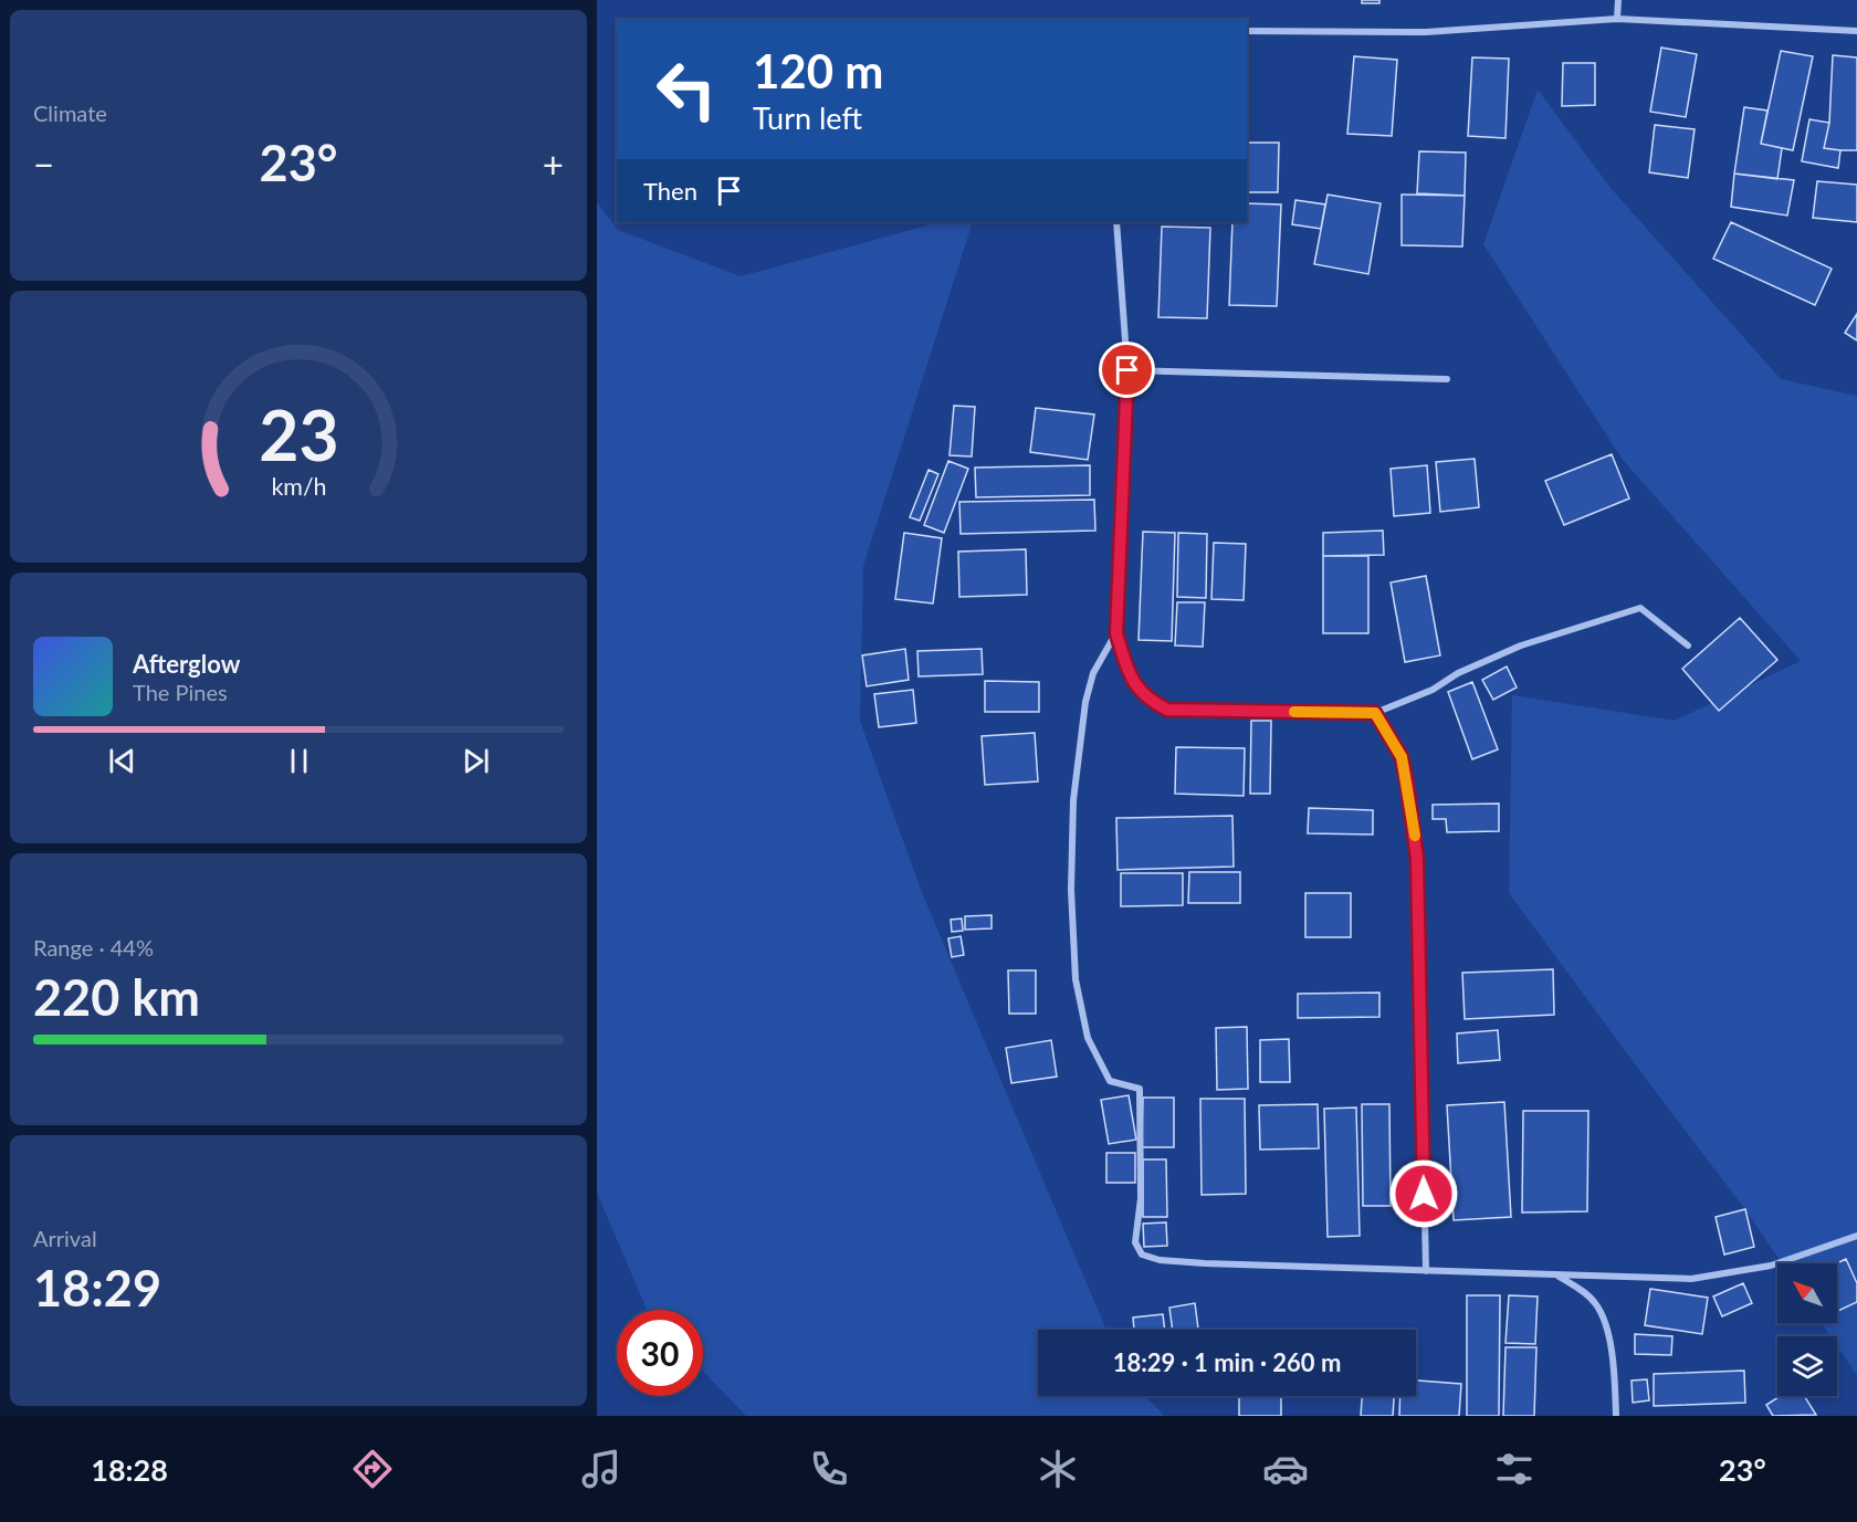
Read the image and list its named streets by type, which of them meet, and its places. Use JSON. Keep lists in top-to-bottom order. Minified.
{"north":"top left","page":{"tile":["Climate",["Range · 44%","220 km"],["Arrival","18:29"]],"turn":["120 m","Turn left"],"heat":["−","23°","+"],"then":"Then","song":["Afterglow","The Pines"],"limit":"30","trip":"18:29 · 1 min · 260 m","tabs":["18:28","23°"],"gauge":["23","km/h"]}}
